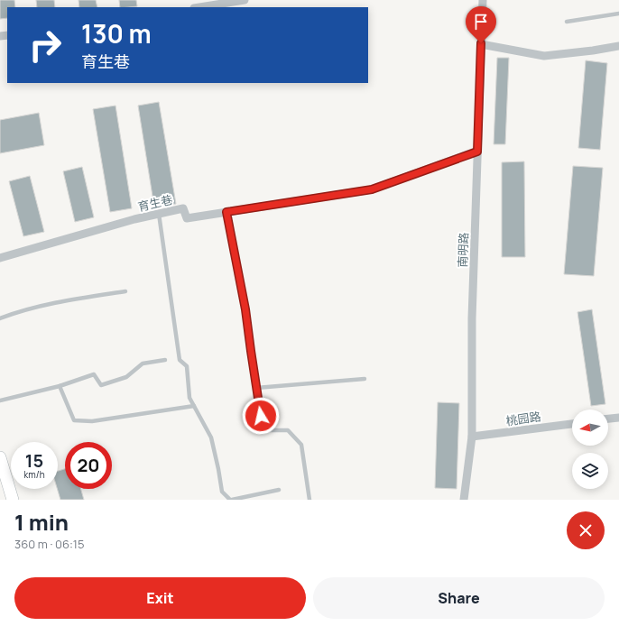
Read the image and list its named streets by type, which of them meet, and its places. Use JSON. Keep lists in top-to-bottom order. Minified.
{"streets":{"street":["育生巷","南明路","桃园路"]},"crossings":[["育生巷","南明路"],["南明路","桃园路"]],"north":"left","page":{"turn":["130 m","育生巷"],"speed":"15 km/h","limit":"20","heading":["1 min","360 m · 06:15"],"buttons":["Exit","Share"]}}
